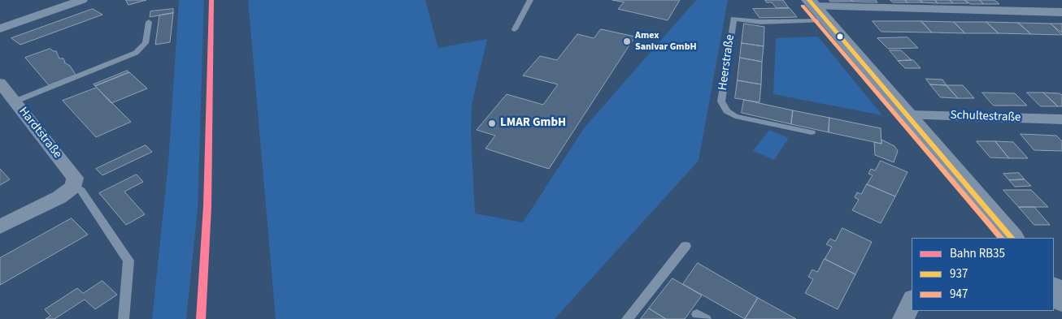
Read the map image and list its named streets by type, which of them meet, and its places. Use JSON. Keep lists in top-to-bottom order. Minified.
{"streets":{"street":["Schultestraße","Hardtstraße"],"lane":["Heerstraße"]},"places":["Amex Sanivar GmbH","LMAR GmbH"],"lines":["rail line RB35","transit line 937","transit line 947"],"legend":["Bahn RB35","937","947"]}
